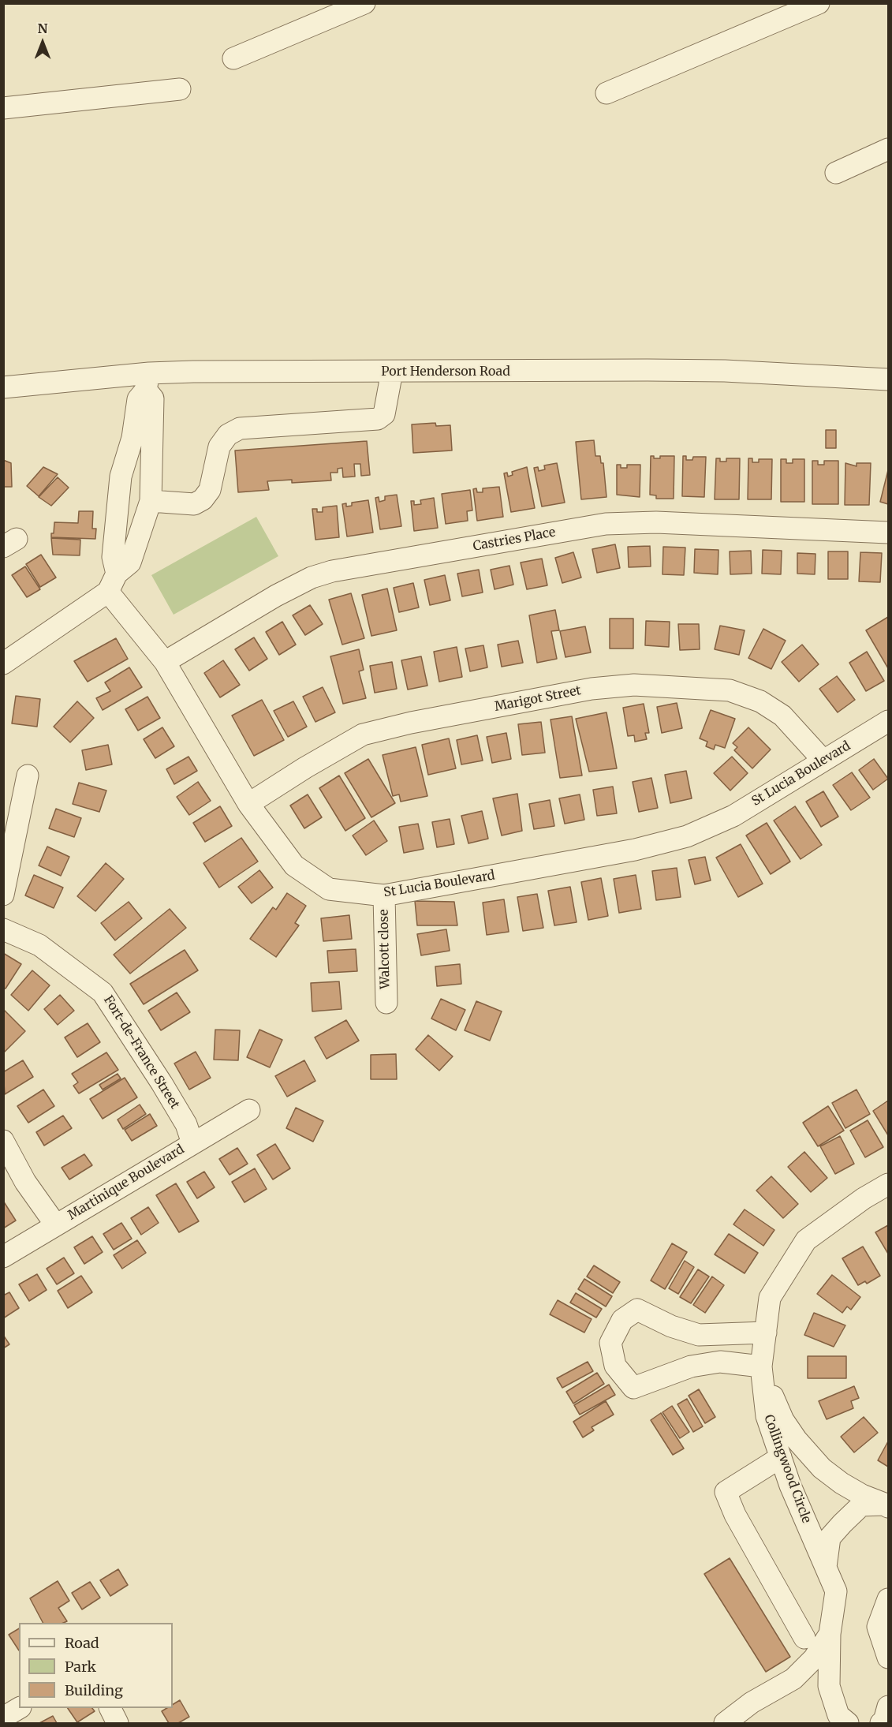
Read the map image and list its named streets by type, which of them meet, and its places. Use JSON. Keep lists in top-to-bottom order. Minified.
{"streets":{"street":["Port Henderson Road","Castries Place","Marigot Street","St Lucia Boulevard","Walcott close","Fort-de-France Street","Martinique Boulevard","Collingwood Circle"]},"crossings":[["Castries Place","St Lucia Boulevard"],["Marigot Street","St Lucia Boulevard"],["St Lucia Boulevard","Walcott close"],["Fort-de-France Street","Martinique Boulevard"]],"legend":["Road","Park","Building"],"north":"top"}
